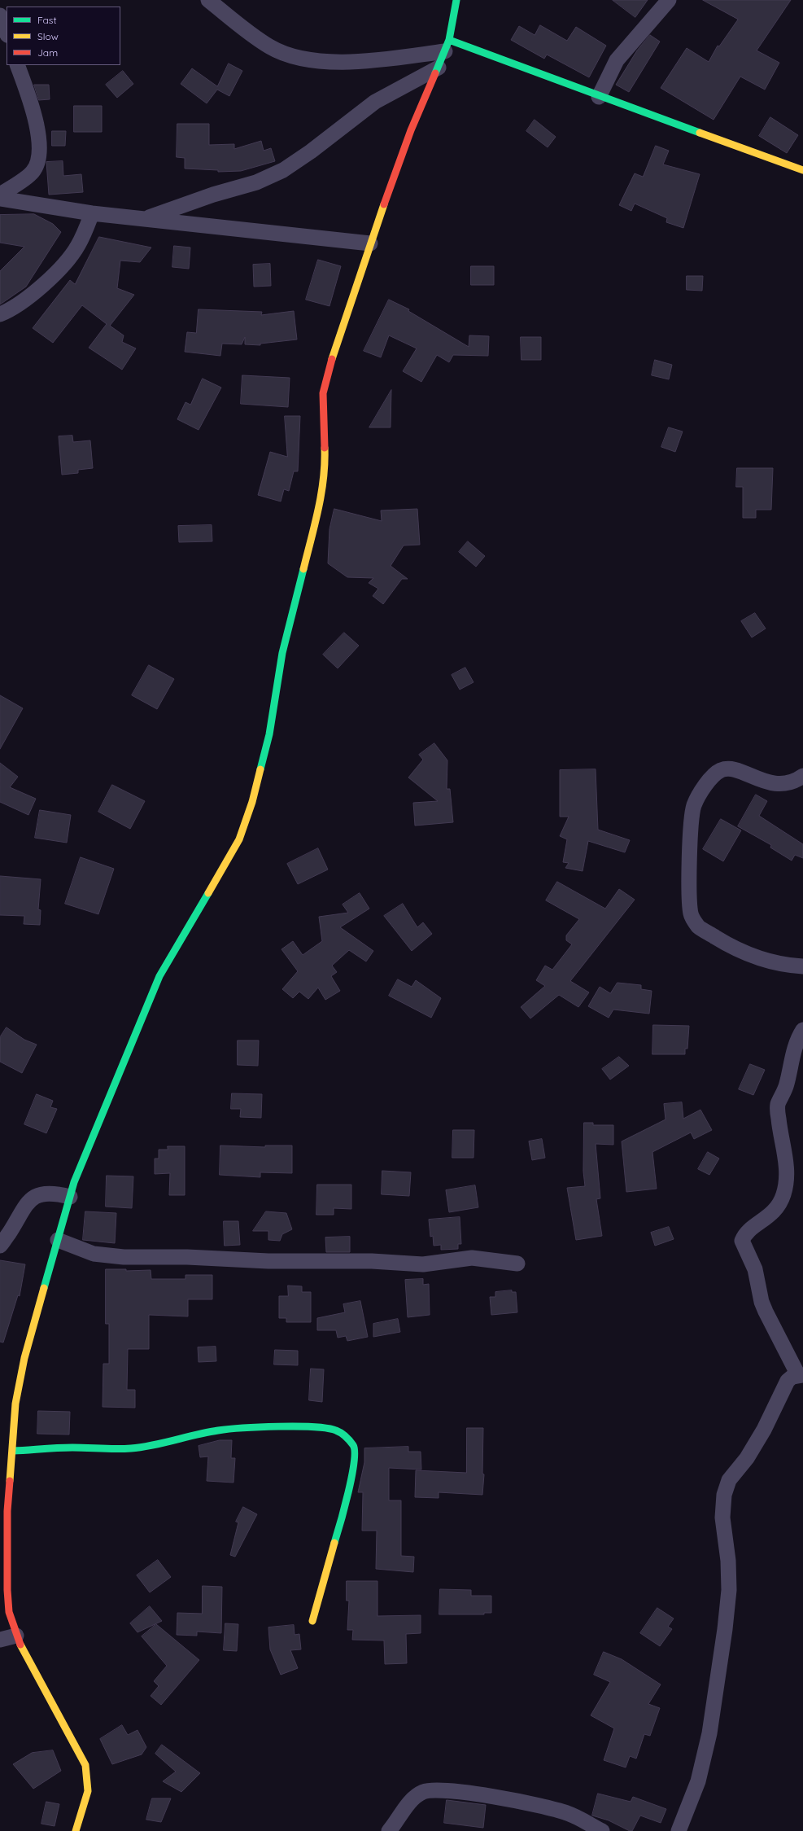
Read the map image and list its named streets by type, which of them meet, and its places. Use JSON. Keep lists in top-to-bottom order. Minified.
{"legend":["Fast","Slow","Jam"]}
